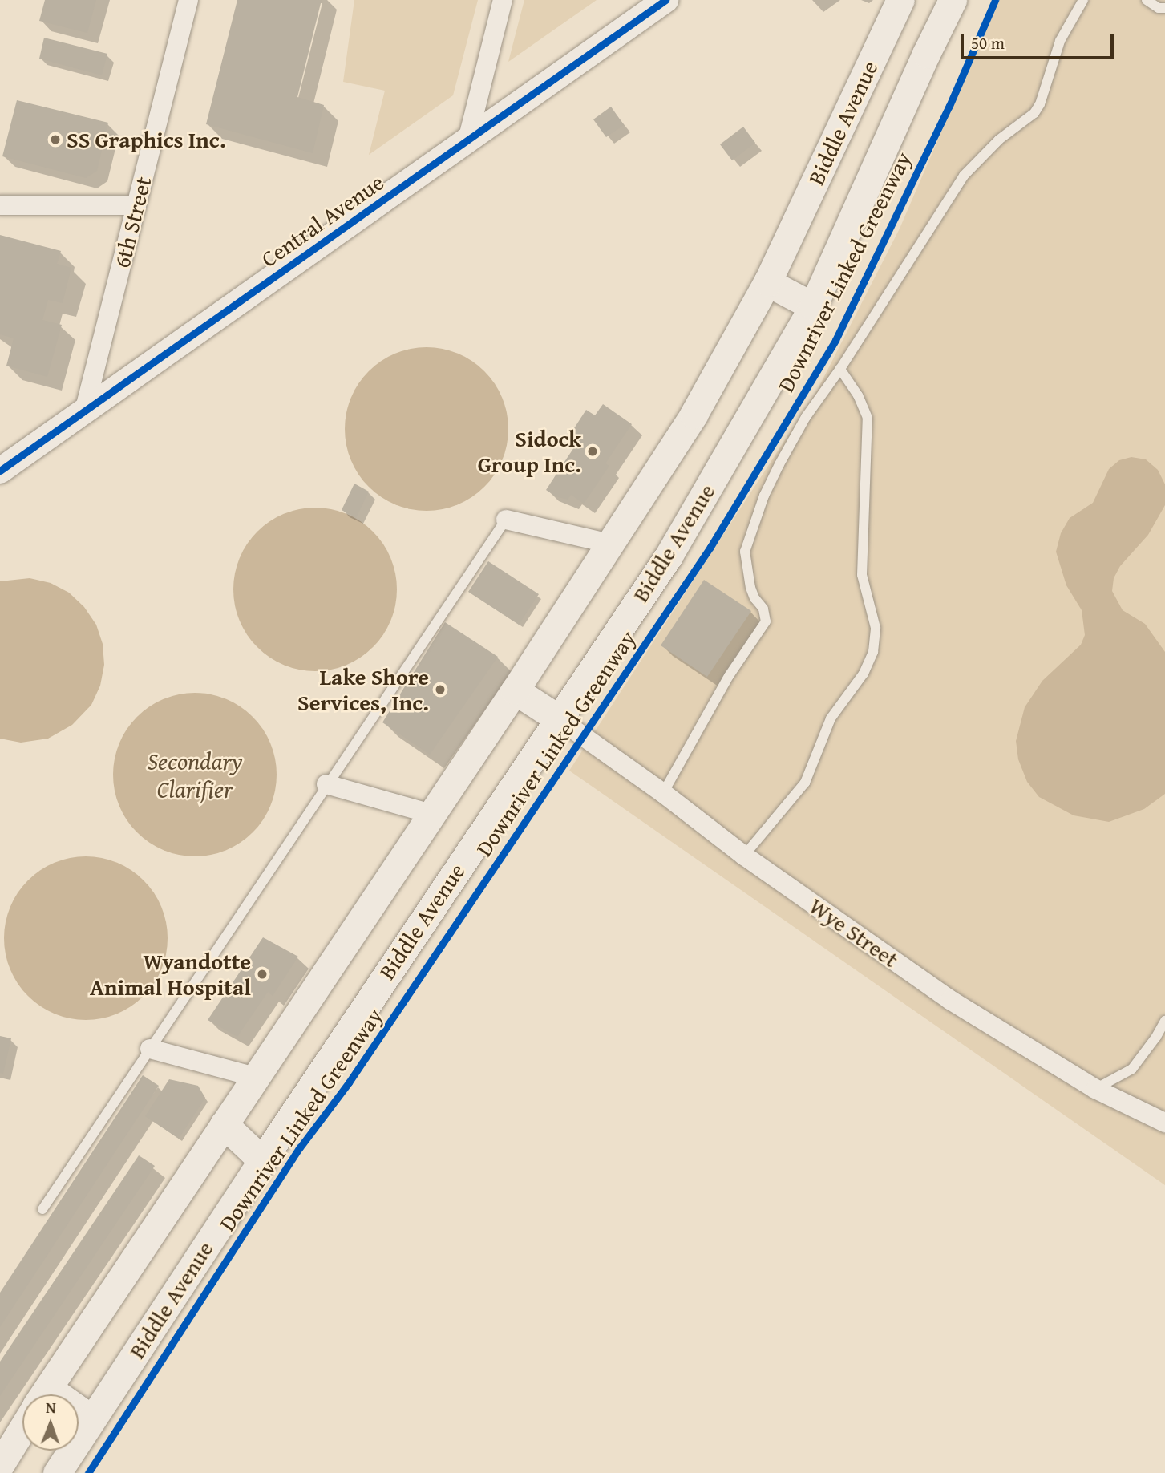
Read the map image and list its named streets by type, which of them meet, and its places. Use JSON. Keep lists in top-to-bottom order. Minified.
{"streets":{"main road":["Biddle Avenue"],"street":["Central Avenue","6th Street","Wye Street"],"cycle path":["Downriver Linked Greenway"]},"crossings":[["Biddle Avenue","Wye Street"],["Central Avenue","6th Street"]],"water":["Secondary Clarifier"],"places":["SS Graphics Inc.","Sidock Group Inc.","Lake Shore Services, Inc.","Wyandotte Animal Hospital"],"scale_bar":"50 m","north":"top"}
